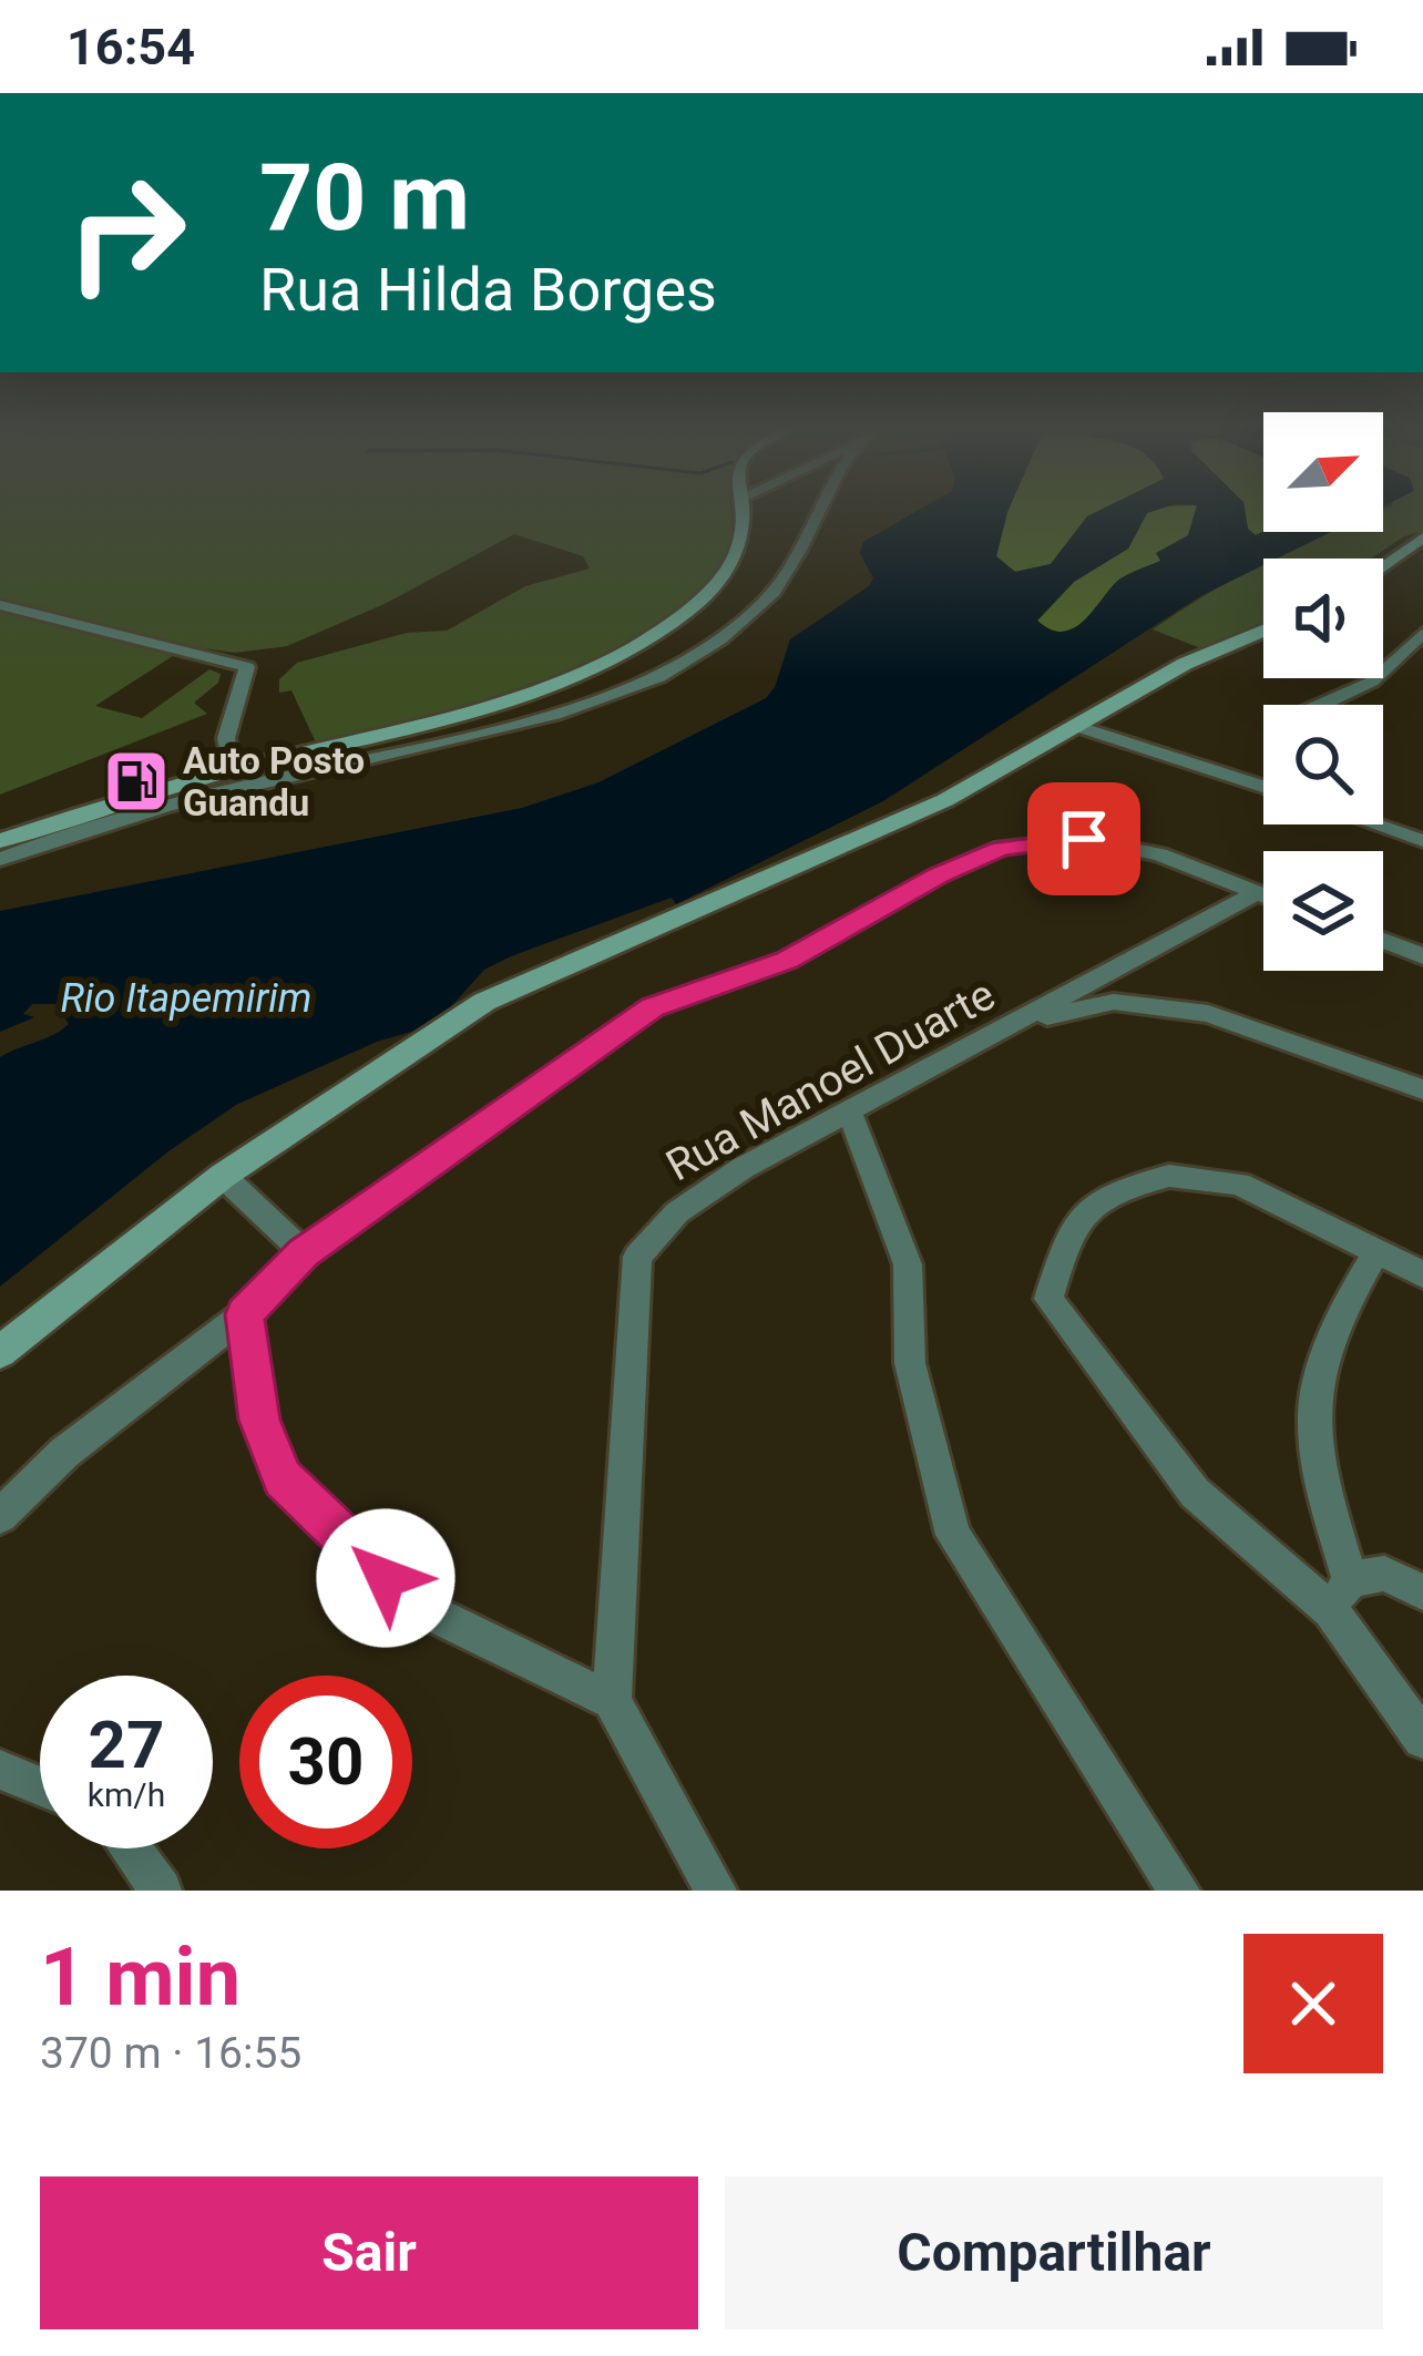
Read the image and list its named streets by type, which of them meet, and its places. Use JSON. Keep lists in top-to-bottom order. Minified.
{"streets":{"street":["Rua Manoel Duarte"]},"water":["Rio Itapemirim"],"places":{"fuel station":["Auto Posto Guandu"]},"north":"top right","page":{"status":"16:54","turn":["70 m","Rua Hilda Borges"],"speed":"27 km/h","limit":"30","heading":["1 min","370 m · 16:55"],"buttons":["Sair","Compartilhar"]}}
